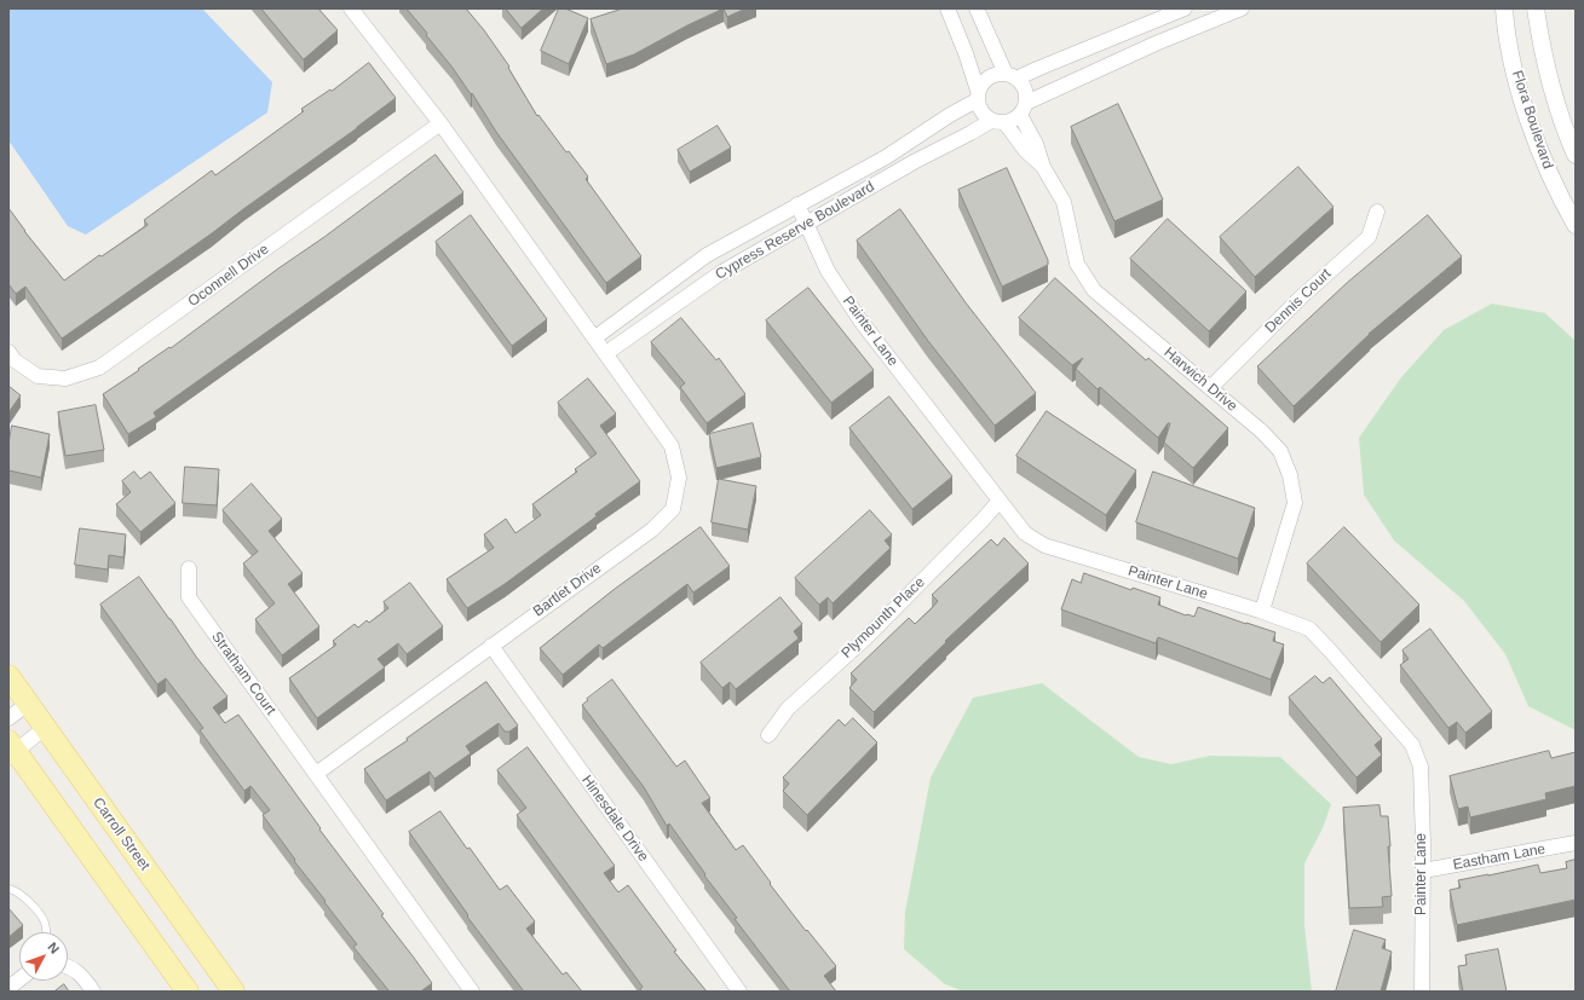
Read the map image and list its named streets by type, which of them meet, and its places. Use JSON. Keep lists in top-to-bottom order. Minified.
{"streets":{"main road":["Carroll Street"],"street":["Flora Boulevard","Cypress Reserve Boulevard","Oconnell Drive","Dennis Court","Painter Lane","Harwich Drive","Bartlet Drive","Plymounth Place","Stratham Court","Hinesdale Drive","Eastham Lane"]},"crossings":[["Cypress Reserve Boulevard","Painter Lane"],["Cypress Reserve Boulevard","Harwich Drive"],["Cypress Reserve Boulevard","Bartlet Drive"],["Dennis Court","Harwich Drive"],["Painter Lane","Harwich Drive"],["Painter Lane","Plymounth Place"],["Painter Lane","Eastham Lane"],["Bartlet Drive","Stratham Court"],["Bartlet Drive","Hinesdale Drive"]],"north":"top right"}
